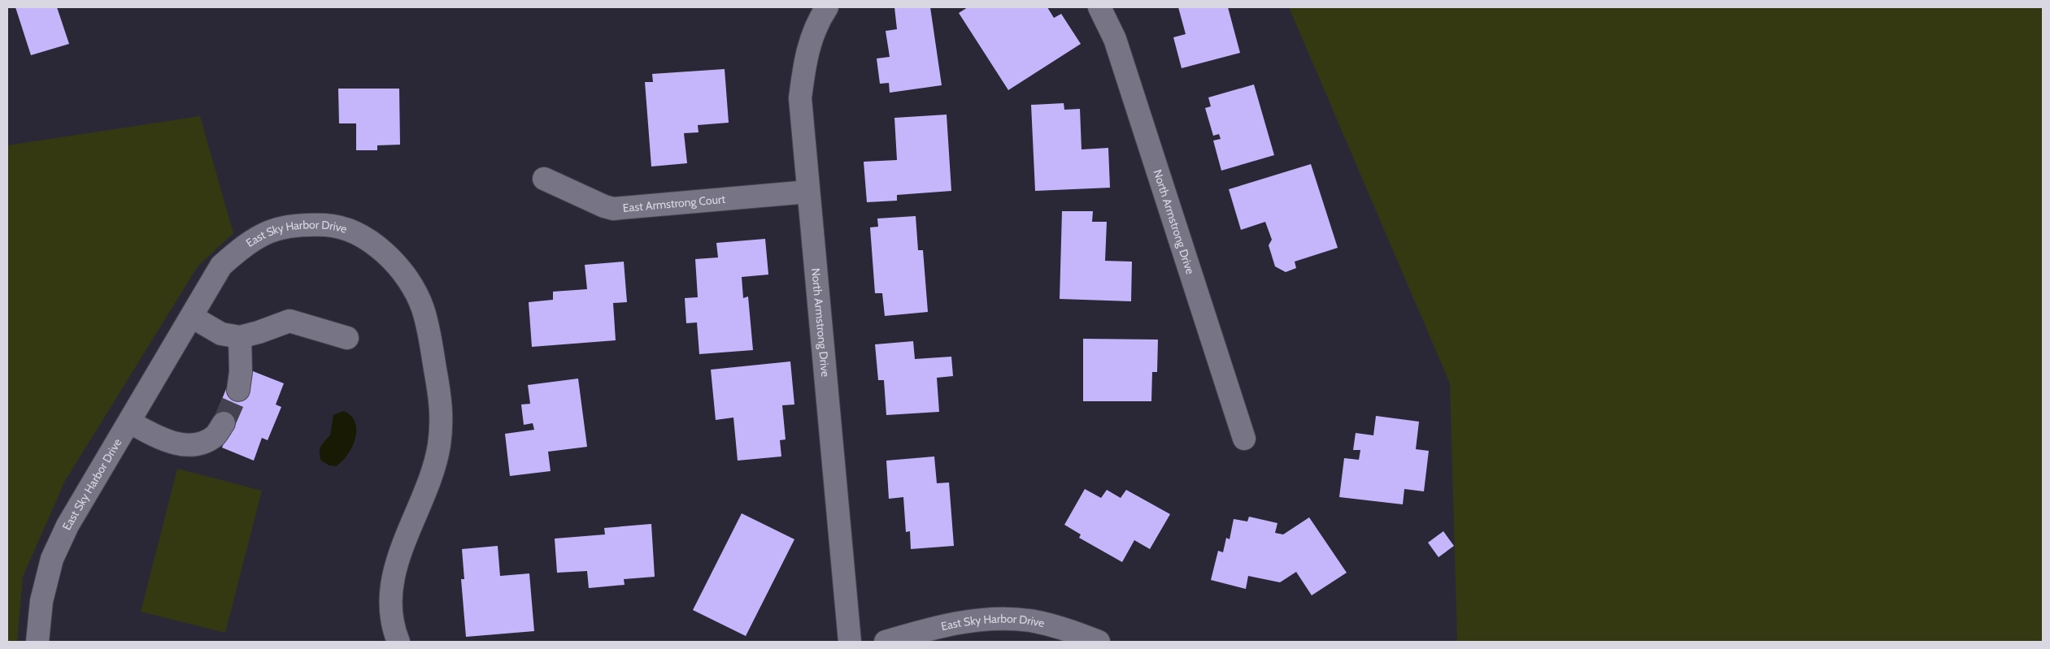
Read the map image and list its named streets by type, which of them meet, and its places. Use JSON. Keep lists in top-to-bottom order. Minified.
{"streets":{"street":["East Armstrong Court","North Armstrong Drive","East Sky Harbor Drive"]},"crossings":[["East Armstrong Court","North Armstrong Drive"]]}
